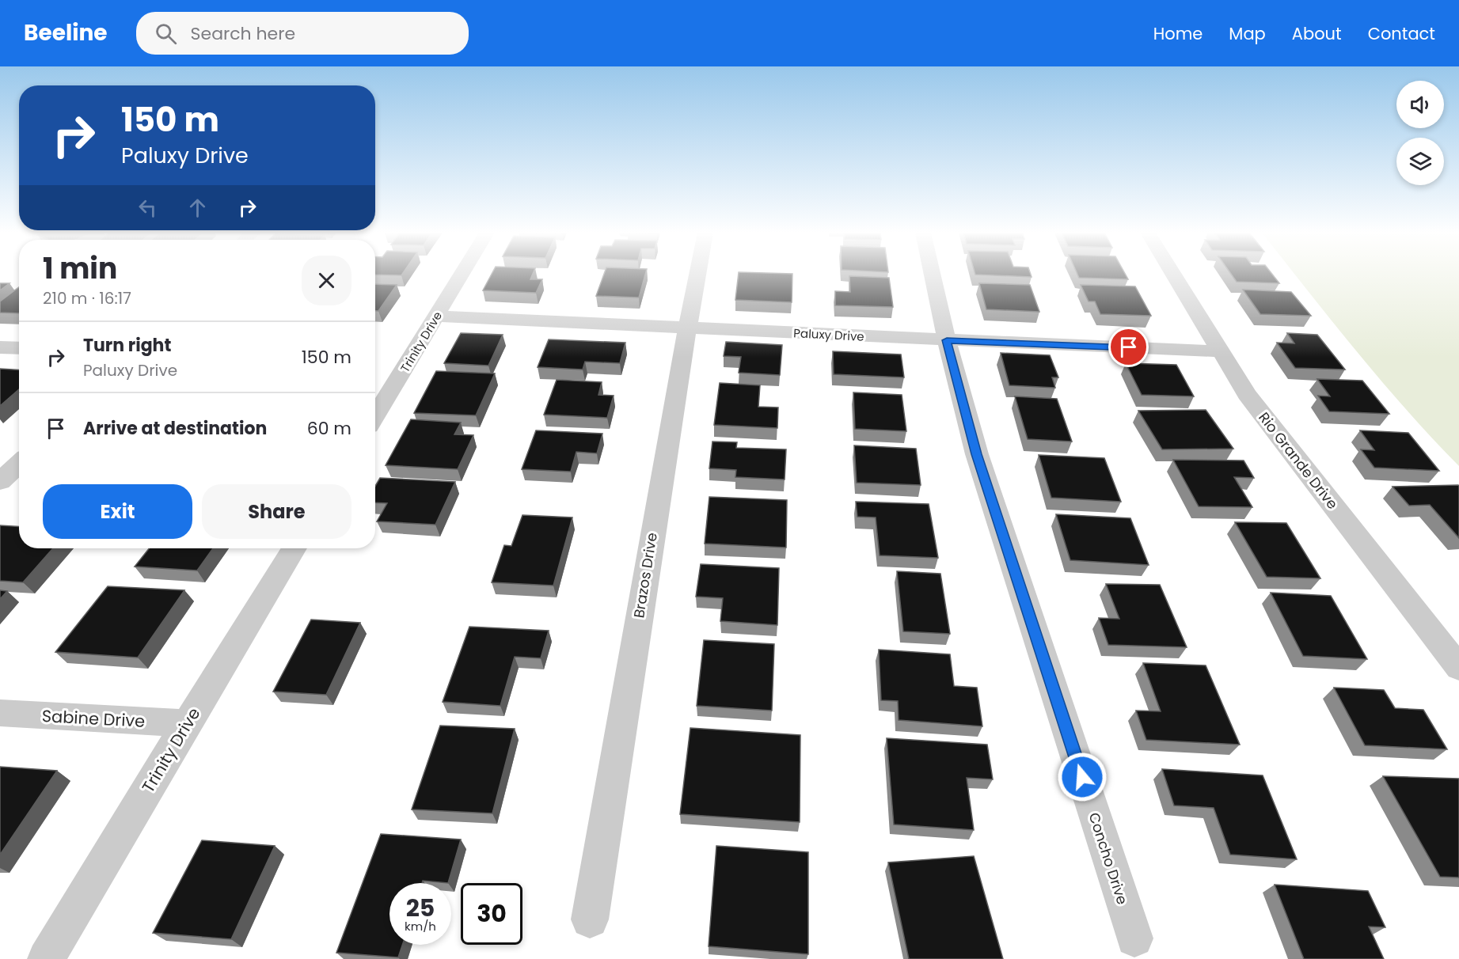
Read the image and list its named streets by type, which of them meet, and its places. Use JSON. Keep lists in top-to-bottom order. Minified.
{"streets":{"street":["Paluxy Drive","Trinity Drive","Rio Grande Drive","Brazos Drive","Sabine Drive","Concho Drive"]},"crossings":[["Paluxy Drive","Trinity Drive"],["Paluxy Drive","Rio Grande Drive"],["Paluxy Drive","Brazos Drive"],["Paluxy Drive","Concho Drive"],["Trinity Drive","Sabine Drive"]],"page":{"header":"Beeline","search":"Search here","nav":["Home","Map","About","Contact"],"turn":["150 m","Paluxy Drive"],"heading":["1 min","210 m · 16:17"],"list":[{"name":"Turn right","note":"Paluxy Drive","value":"150 m"},{"name":"Arrive at destination","value":"60 m"}],"buttons":["Exit","Share"],"speed":"25 km/h","limit":"30"}}
